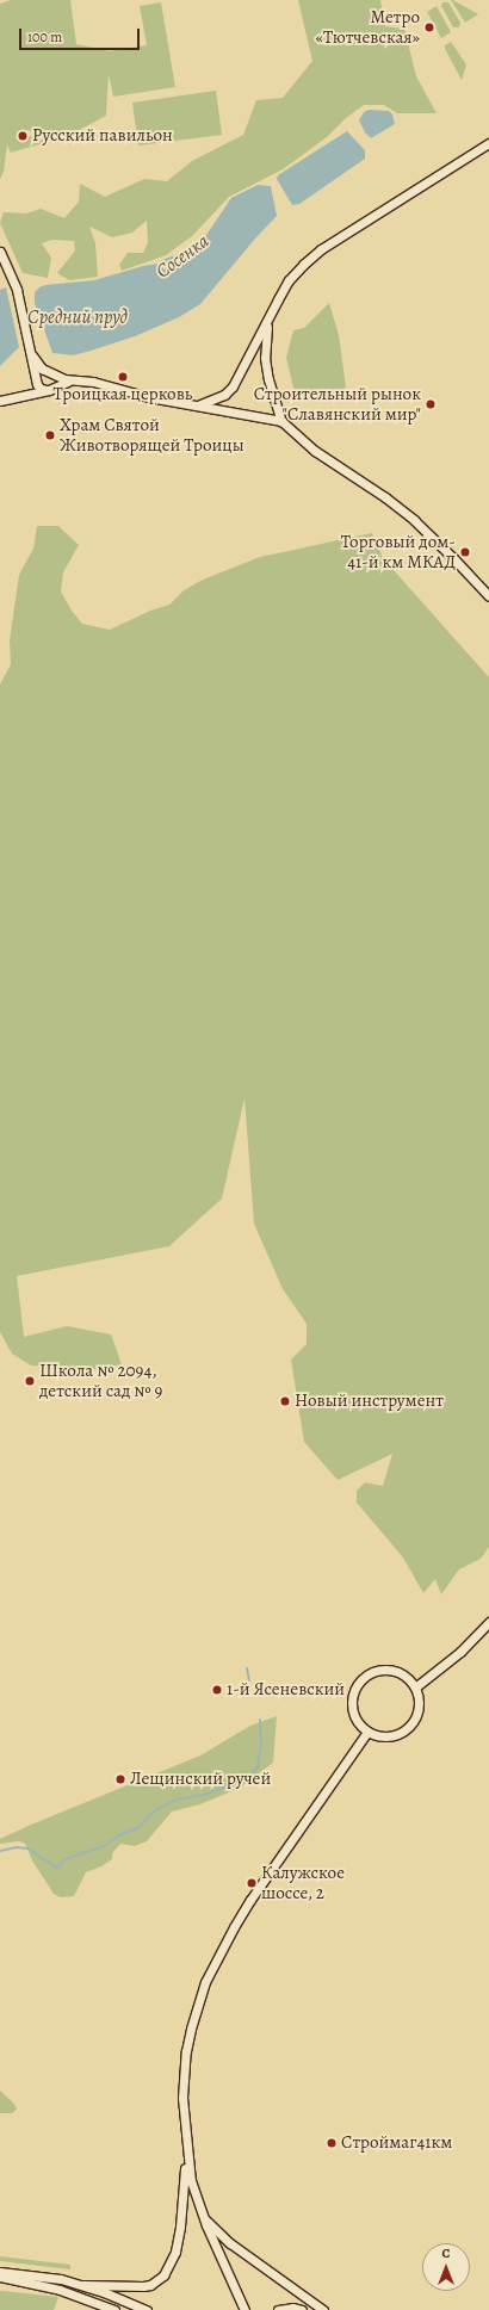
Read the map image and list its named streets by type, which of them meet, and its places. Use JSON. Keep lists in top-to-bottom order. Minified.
{"water":["Сосенка","Средний пруд"],"places":["Метро «Тютчевская»","Русский павильон","Троицкая церковь","Строительный рынок \"Славянский мир\"","Храм Святой Животворящей Троицы","Торговый дом- 41-й км МКАД","Школа № 2094, детский сад № 9","Новый инструмент","1-й Ясеневский","Лещинский ручей","Калужское шоссе, 2","Строймаг41км"],"scale_bar":"100 m","north":"top"}
